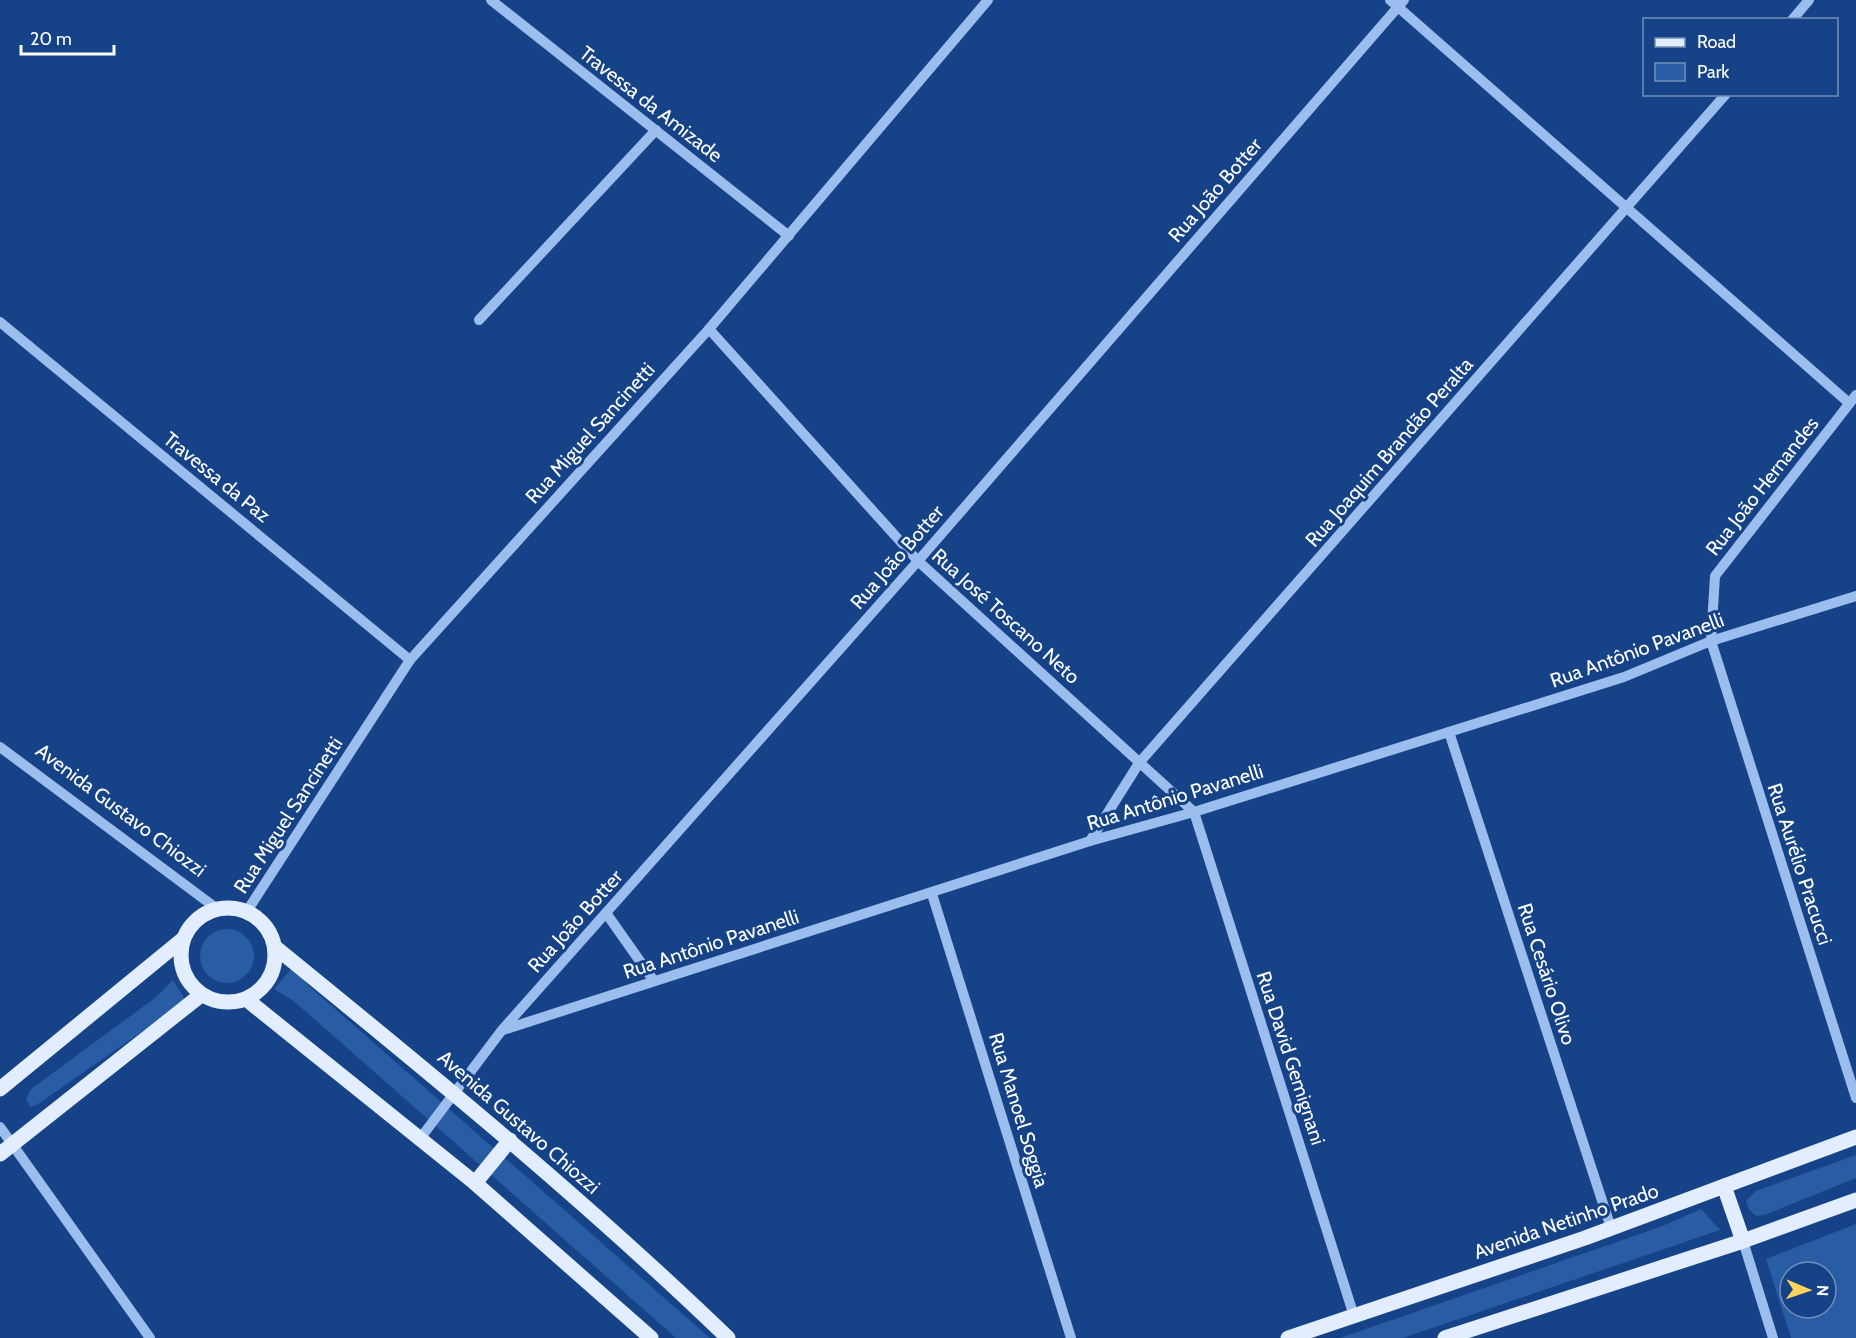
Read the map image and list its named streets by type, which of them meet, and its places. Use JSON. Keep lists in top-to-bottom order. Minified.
{"streets":{"main road":["Avenida Gustavo Chiozzi","Avenida Netinho Prado"],"street":["Travessa da Amizade","Rua João Botter","Rua Miguel Sancinetti","Rua Joaquim Brandão Peralta","Travessa da Paz","Rua João Hernandes","Rua José Toscano Neto","Rua Antônio Pavanelli","Rua Aurélio Pracucci","Rua Cesário Olivo","Rua David Gemignani","Rua Manoel Soggia"]},"crossings":[["Travessa da Amizade","Rua Miguel Sancinetti"],["Rua João Botter","Rua José Toscano Neto"],["Rua João Botter","Rua Antônio Pavanelli"],["Rua João Botter","Avenida Gustavo Chiozzi"],["Rua Miguel Sancinetti","Travessa da Paz"],["Rua Miguel Sancinetti","Rua José Toscano Neto"],["Rua Miguel Sancinetti","Avenida Gustavo Chiozzi"],["Rua Joaquim Brandão Peralta","Rua José Toscano Neto"],["Rua Joaquim Brandão Peralta","Rua Antônio Pavanelli"],["Rua João Hernandes","Rua Antônio Pavanelli"],["Rua João Hernandes","Rua Aurélio Pracucci"],["Rua José Toscano Neto","Rua Antônio Pavanelli"],["Rua José Toscano Neto","Rua David Gemignani"],["Rua Antônio Pavanelli","Rua Aurélio Pracucci"],["Rua Antônio Pavanelli","Rua Cesário Olivo"],["Rua Antônio Pavanelli","Rua David Gemignani"],["Rua Antônio Pavanelli","Rua Manoel Soggia"],["Rua Cesário Olivo","Avenida Netinho Prado"],["Rua David Gemignani","Avenida Netinho Prado"]],"legend":["Road","Park"],"scale_bar":"20 m","north":"right"}
